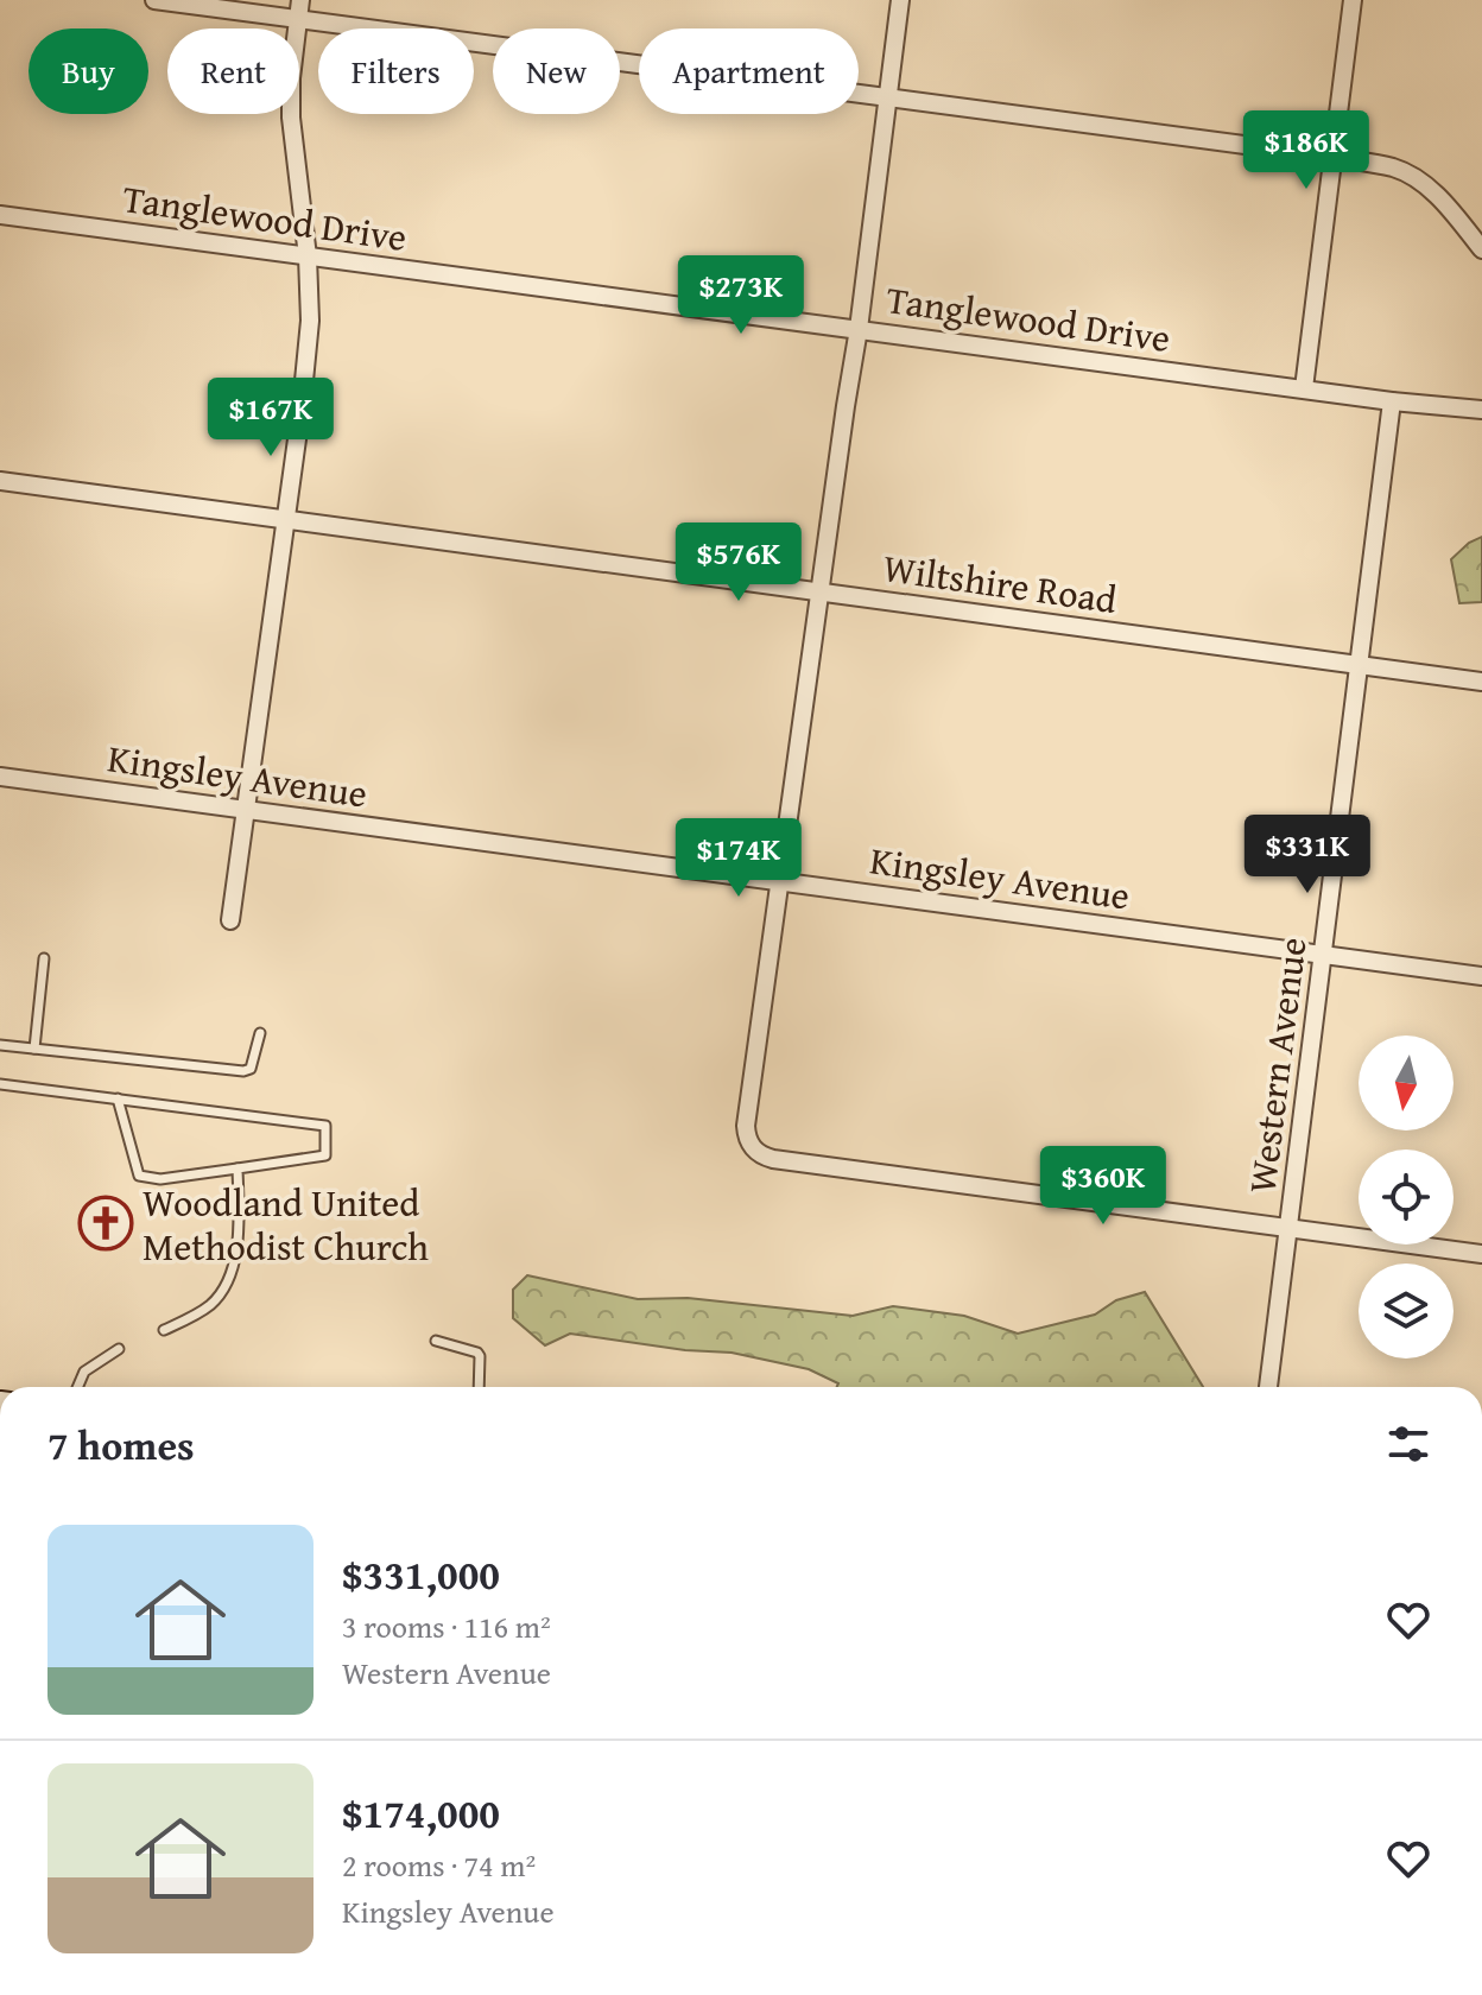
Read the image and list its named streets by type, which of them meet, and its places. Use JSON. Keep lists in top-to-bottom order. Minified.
{"streets":{"street":["Tanglewood Drive","Wiltshire Road","Kingsley Avenue","Western Avenue"]},"crossings":[["Tanglewood Drive","Western Avenue"],["Wiltshire Road","Western Avenue"],["Kingsley Avenue","Western Avenue"]],"places":{"church":["Woodland United Methodist Church"]},"north":"bottom","page":{"chip":["Buy","Rent","Filters","New","Apartment"],"price":["$186K","$273K","$167K","$576K","$331K","$174K","$360K"],"heading":"7 homes","list":[{"name":"$331,000","note":"3 rooms · 116 m² · Western Avenue"},{"name":"$174,000","note":"2 rooms · 74 m² · Kingsley Avenue"}]}}
